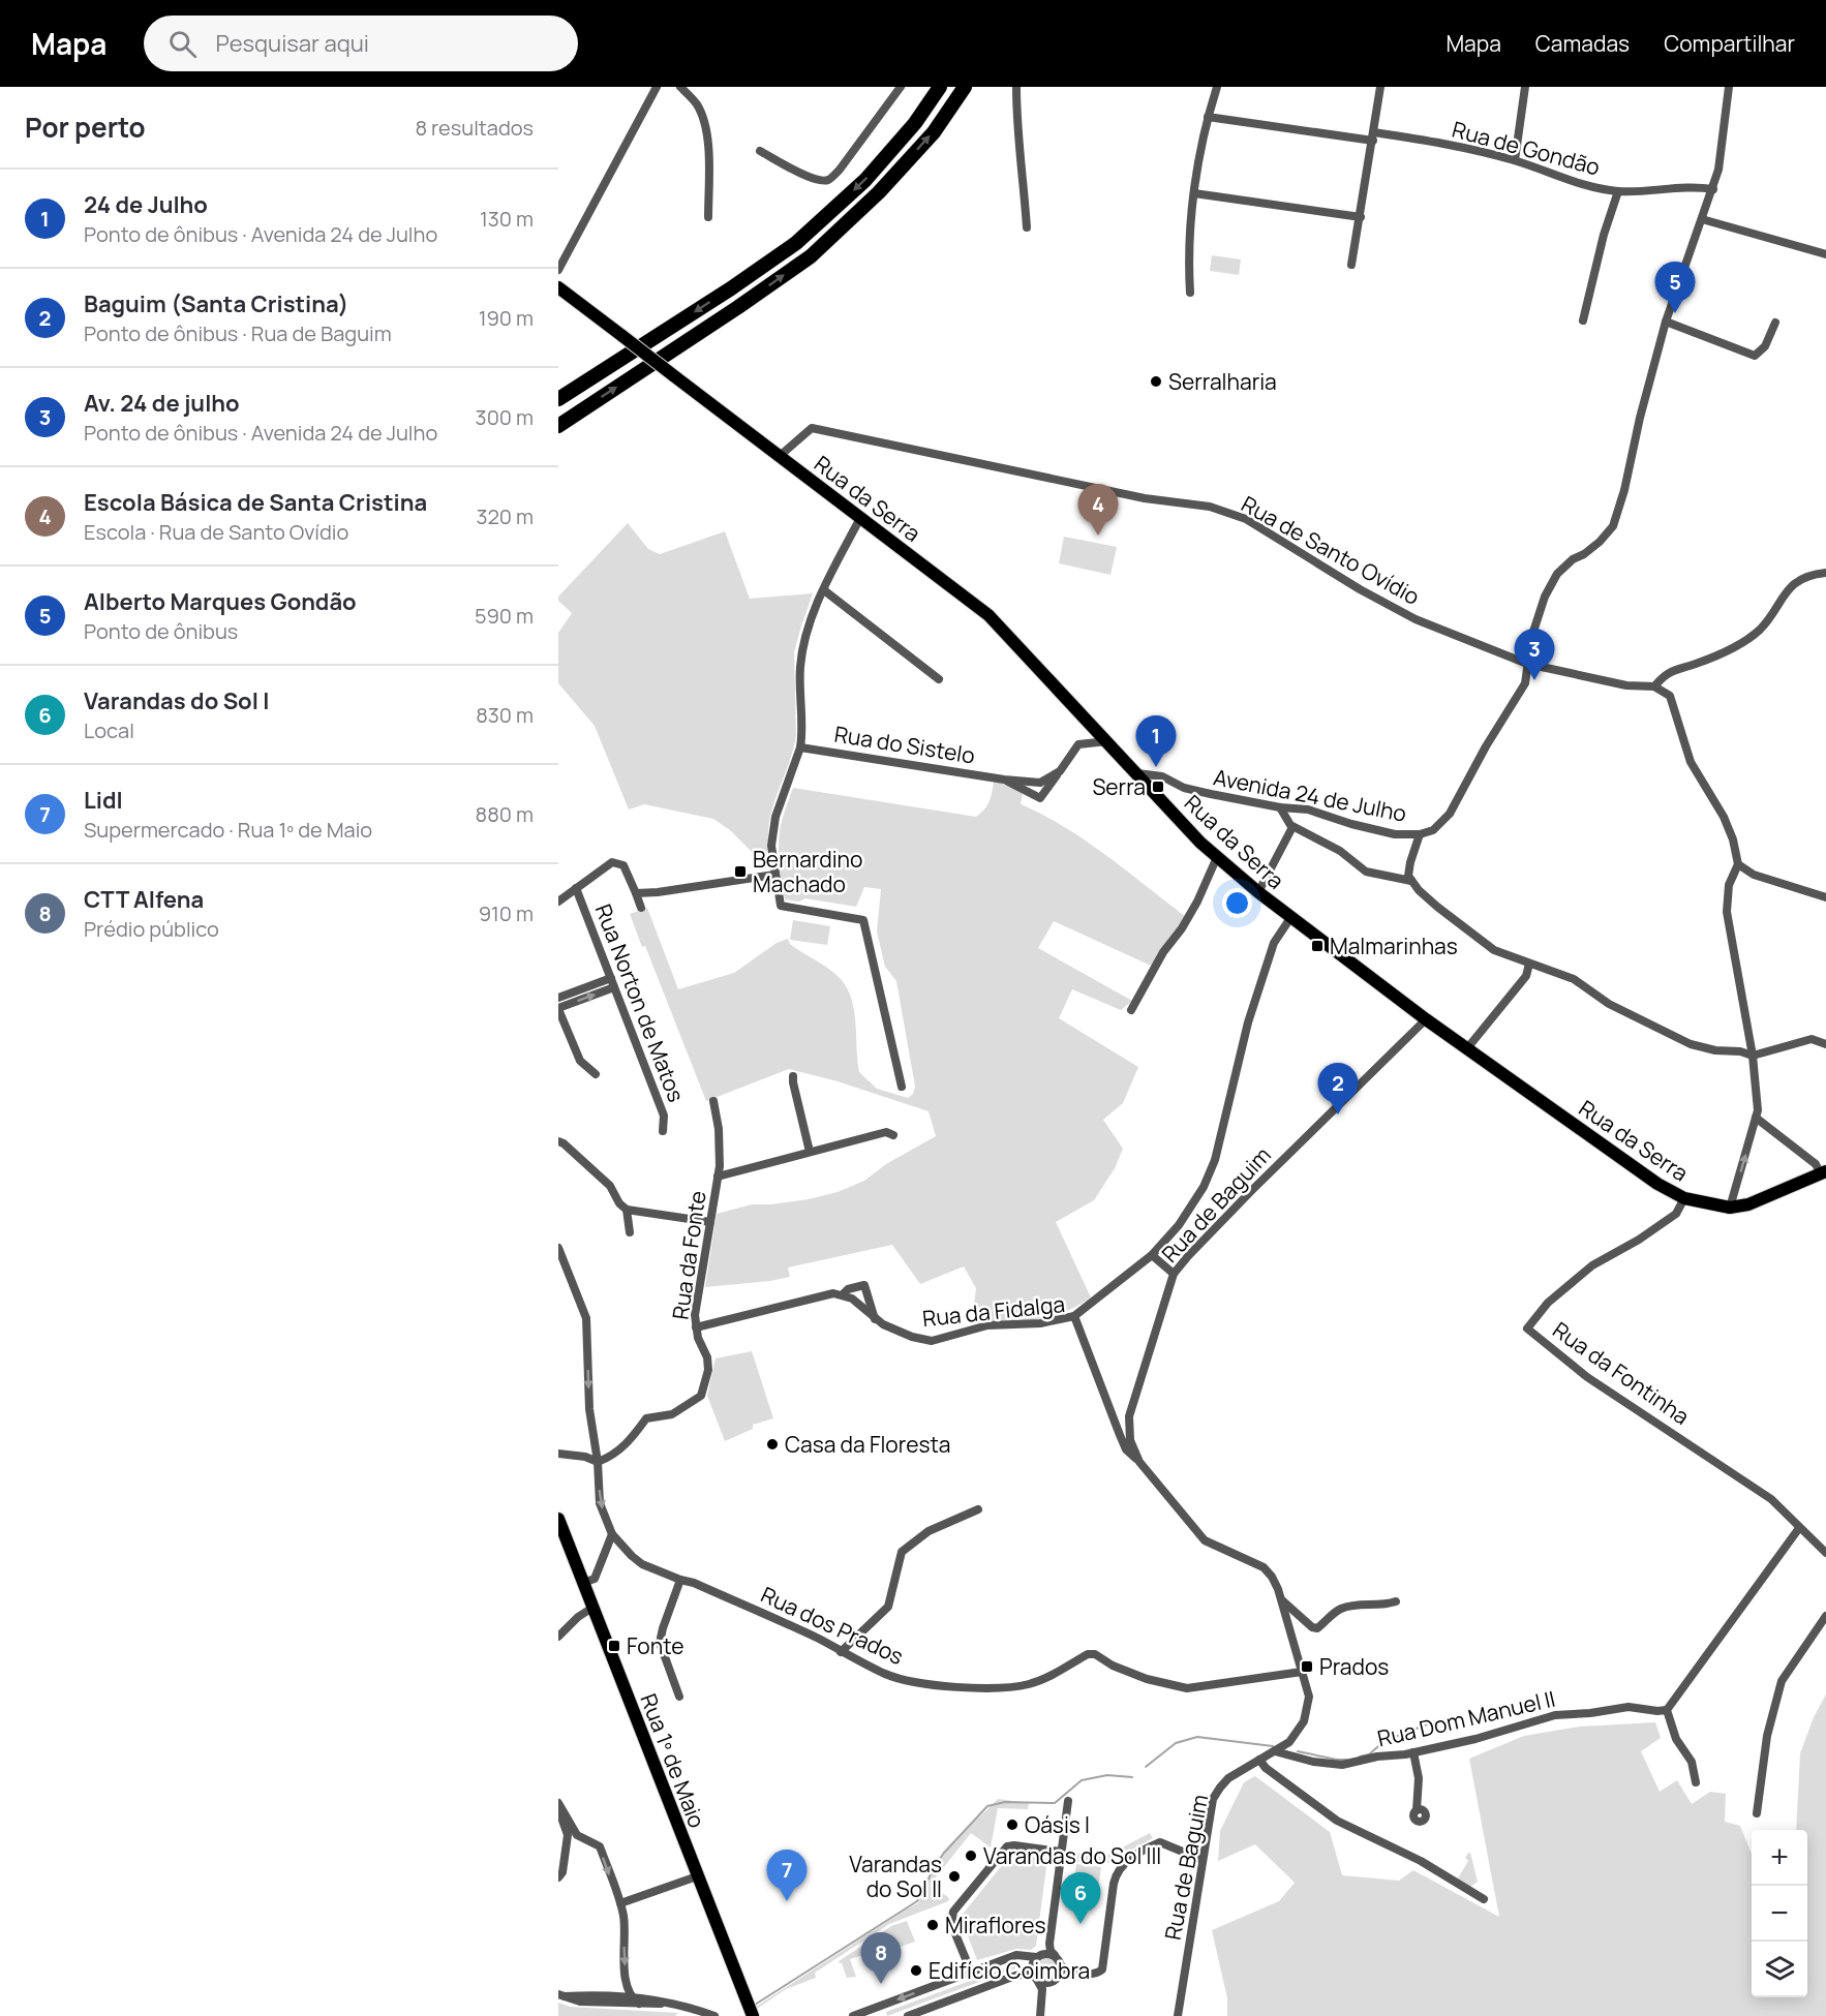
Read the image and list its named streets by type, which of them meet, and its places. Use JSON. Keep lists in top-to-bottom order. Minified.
{"streets":{"main road":["Rua da Serra","Rua 1º de Maio"],"street":["Rua de Gondão","Rua de Santo Ovídio","Rua do Sistelo","Avenida 24 de Julho","Rua Norton de Matos","Rua de Baguim","Rua da Fonte","Rua da Fidalga","Rua da Fontinha","Rua dos Prados","Rua Dom Manuel II"]},"crossings":[["Rua de Gondão","Avenida 24 de Julho"],["Rua da Serra","Rua de Santo Ovídio"],["Rua da Serra","Rua do Sistelo"],["Rua da Serra","Avenida 24 de Julho"],["Rua da Serra","Rua de Baguim"],["Rua da Serra","Rua da Fontinha"],["Rua de Santo Ovídio","Avenida 24 de Julho"],["Rua de Baguim","Rua da Fidalga"],["Rua de Baguim","Rua dos Prados"],["Rua de Baguim","Rua Dom Manuel II"],["Rua da Fonte","Rua dos Prados"]],"places":{"other":["Serralharia","Casa da Floresta","Oásis I","Varandas do Sol III","Varandas do Sol II","Miraflores","Edifício Coimbra"],"transit":["Serra","Bernardino Machado","Malmarinhas","Fonte","Prados"]},"page":{"header":"Mapa","search":"Pesquisar aqui","nav":["Mapa","Camadas","Compartilhar"],"heading":["Por perto","8 resultados"],"list":[{"mark":"1","name":"24 de Julho","note":"Ponto de ônibus · Avenida 24 de Julho","value":"130 m"},{"mark":"2","name":"Baguim (Santa Cristina)","note":"Ponto de ônibus · Rua de Baguim","value":"190 m"},{"mark":"3","name":"Av. 24 de julho","note":"Ponto de ônibus · Avenida 24 de Julho","value":"300 m"},{"mark":"4","name":"Escola Básica de Santa Cristina","note":"Escola · Rua de Santo Ovídio","value":"320 m"},{"mark":"5","name":"Alberto Marques Gondão","note":"Ponto de ônibus","value":"590 m"},{"mark":"6","name":"Varandas do Sol I","note":"Local","value":"830 m"},{"mark":"7","name":"Lidl","note":"Supermercado · Rua 1º de Maio","value":"880 m"},{"mark":"8","name":"CTT Alfena","note":"Prédio público","value":"910 m"}],"pins":["5","4","3","1","2","7","6","8"],"map_buttons":["+","−"]}}
